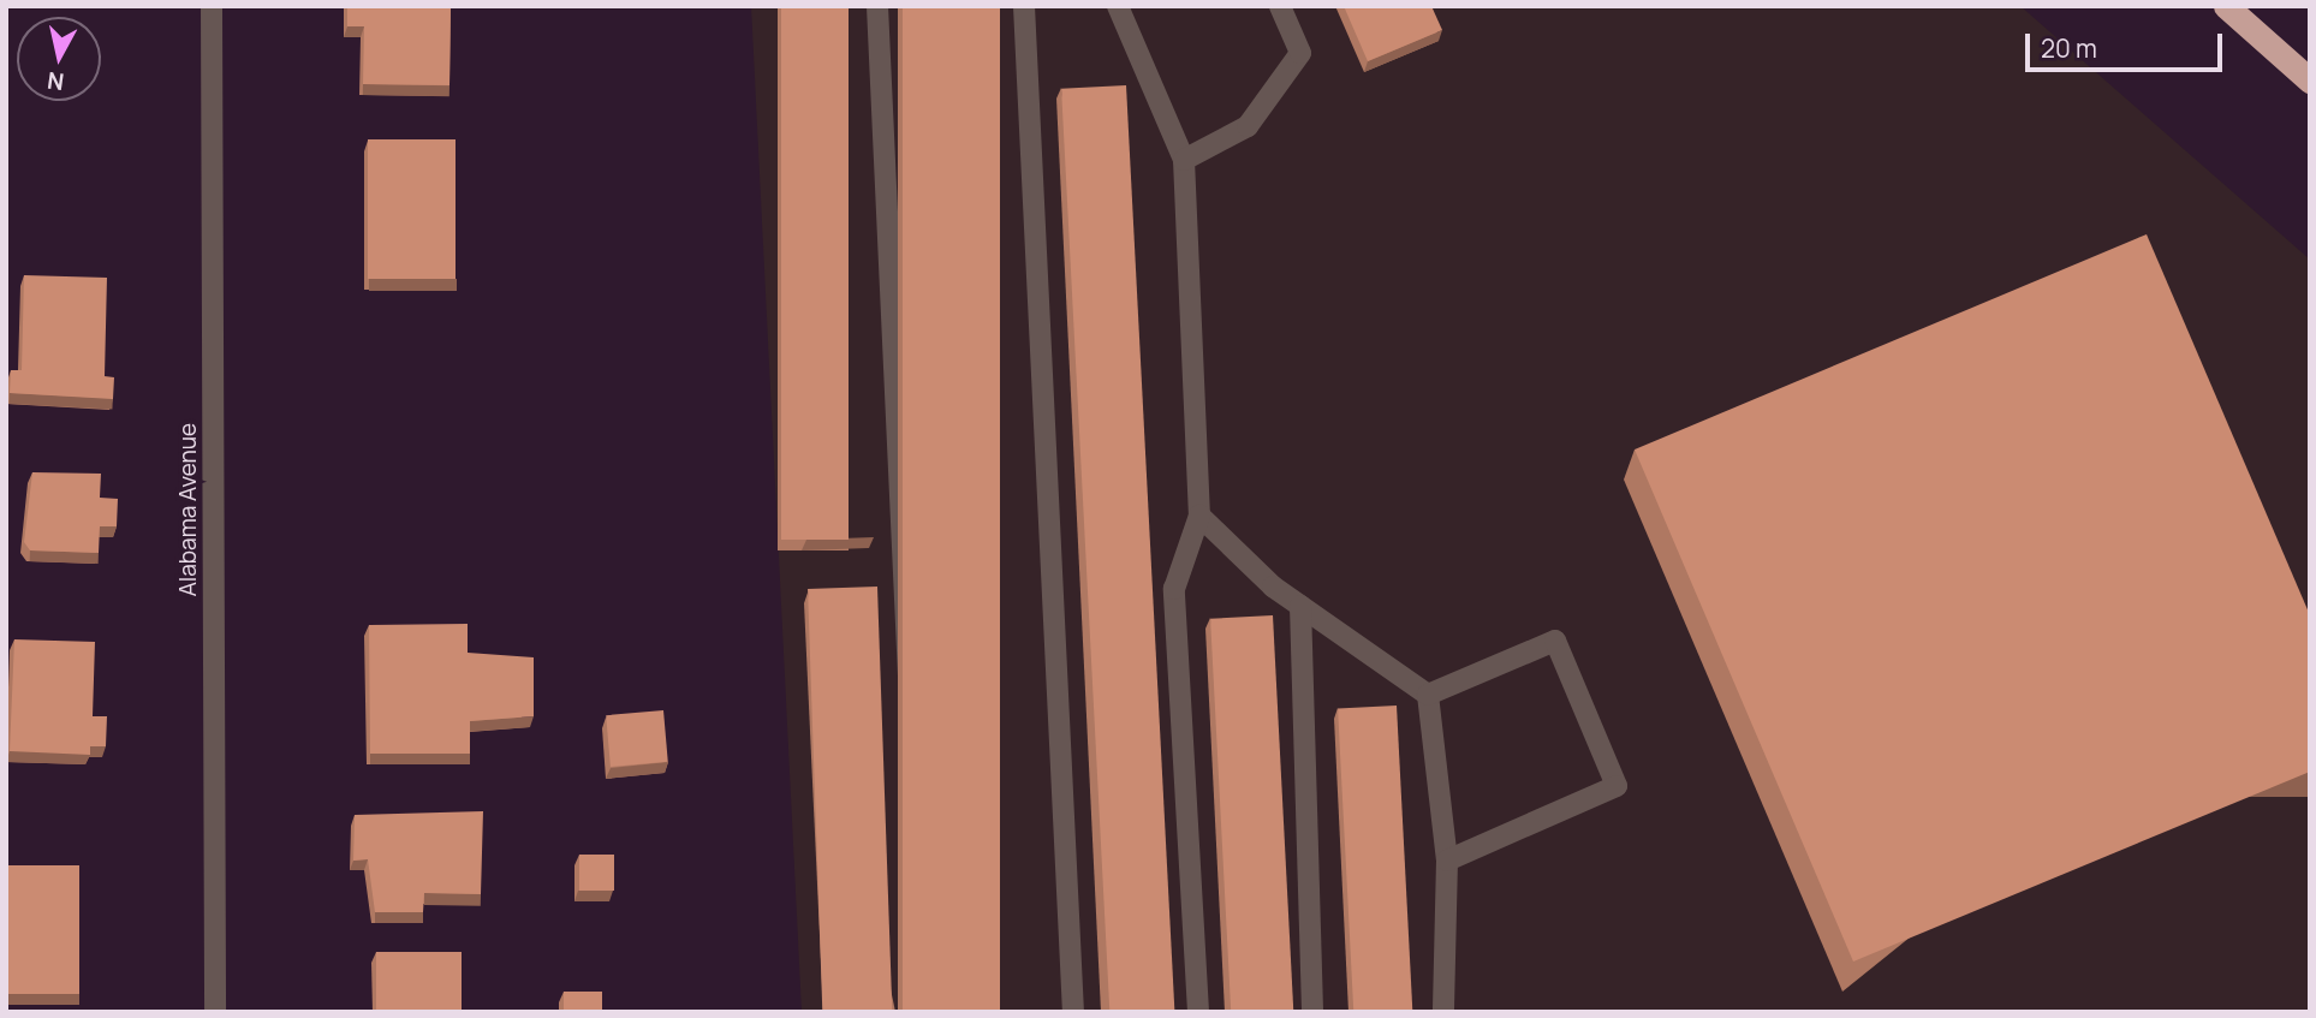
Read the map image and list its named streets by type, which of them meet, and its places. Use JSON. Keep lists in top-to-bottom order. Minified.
{"streets":{"street":["Alabama Avenue"]},"scale_bar":"20 m","north":"bottom"}
